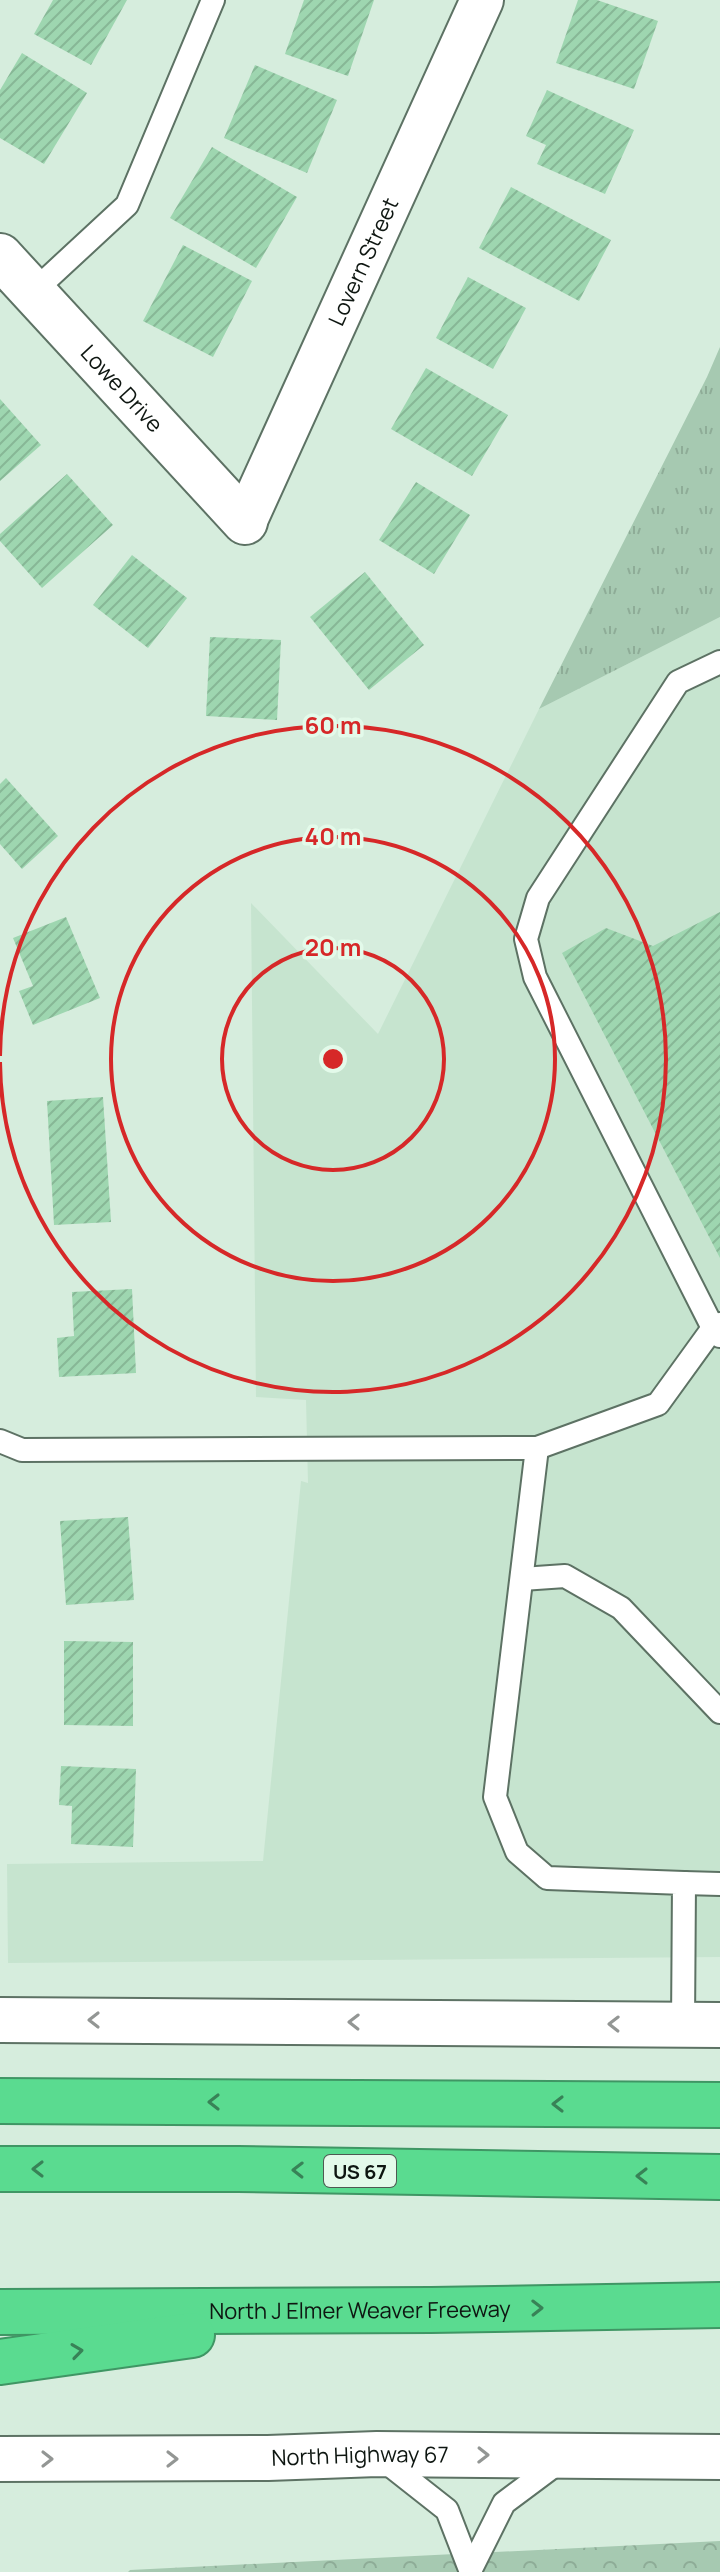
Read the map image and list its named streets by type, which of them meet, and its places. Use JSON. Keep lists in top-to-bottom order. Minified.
{"streets":{"highway":["US 67","North J Elmer Weaver Freeway"],"main road":["Lowe Drive","North Highway 67"],"street":["Lovern Street"]},"crossings":[["Lovern Street","Lowe Drive"]],"one_way":["North Highway 67"],"rings":["60 m","40 m","20 m"]}
